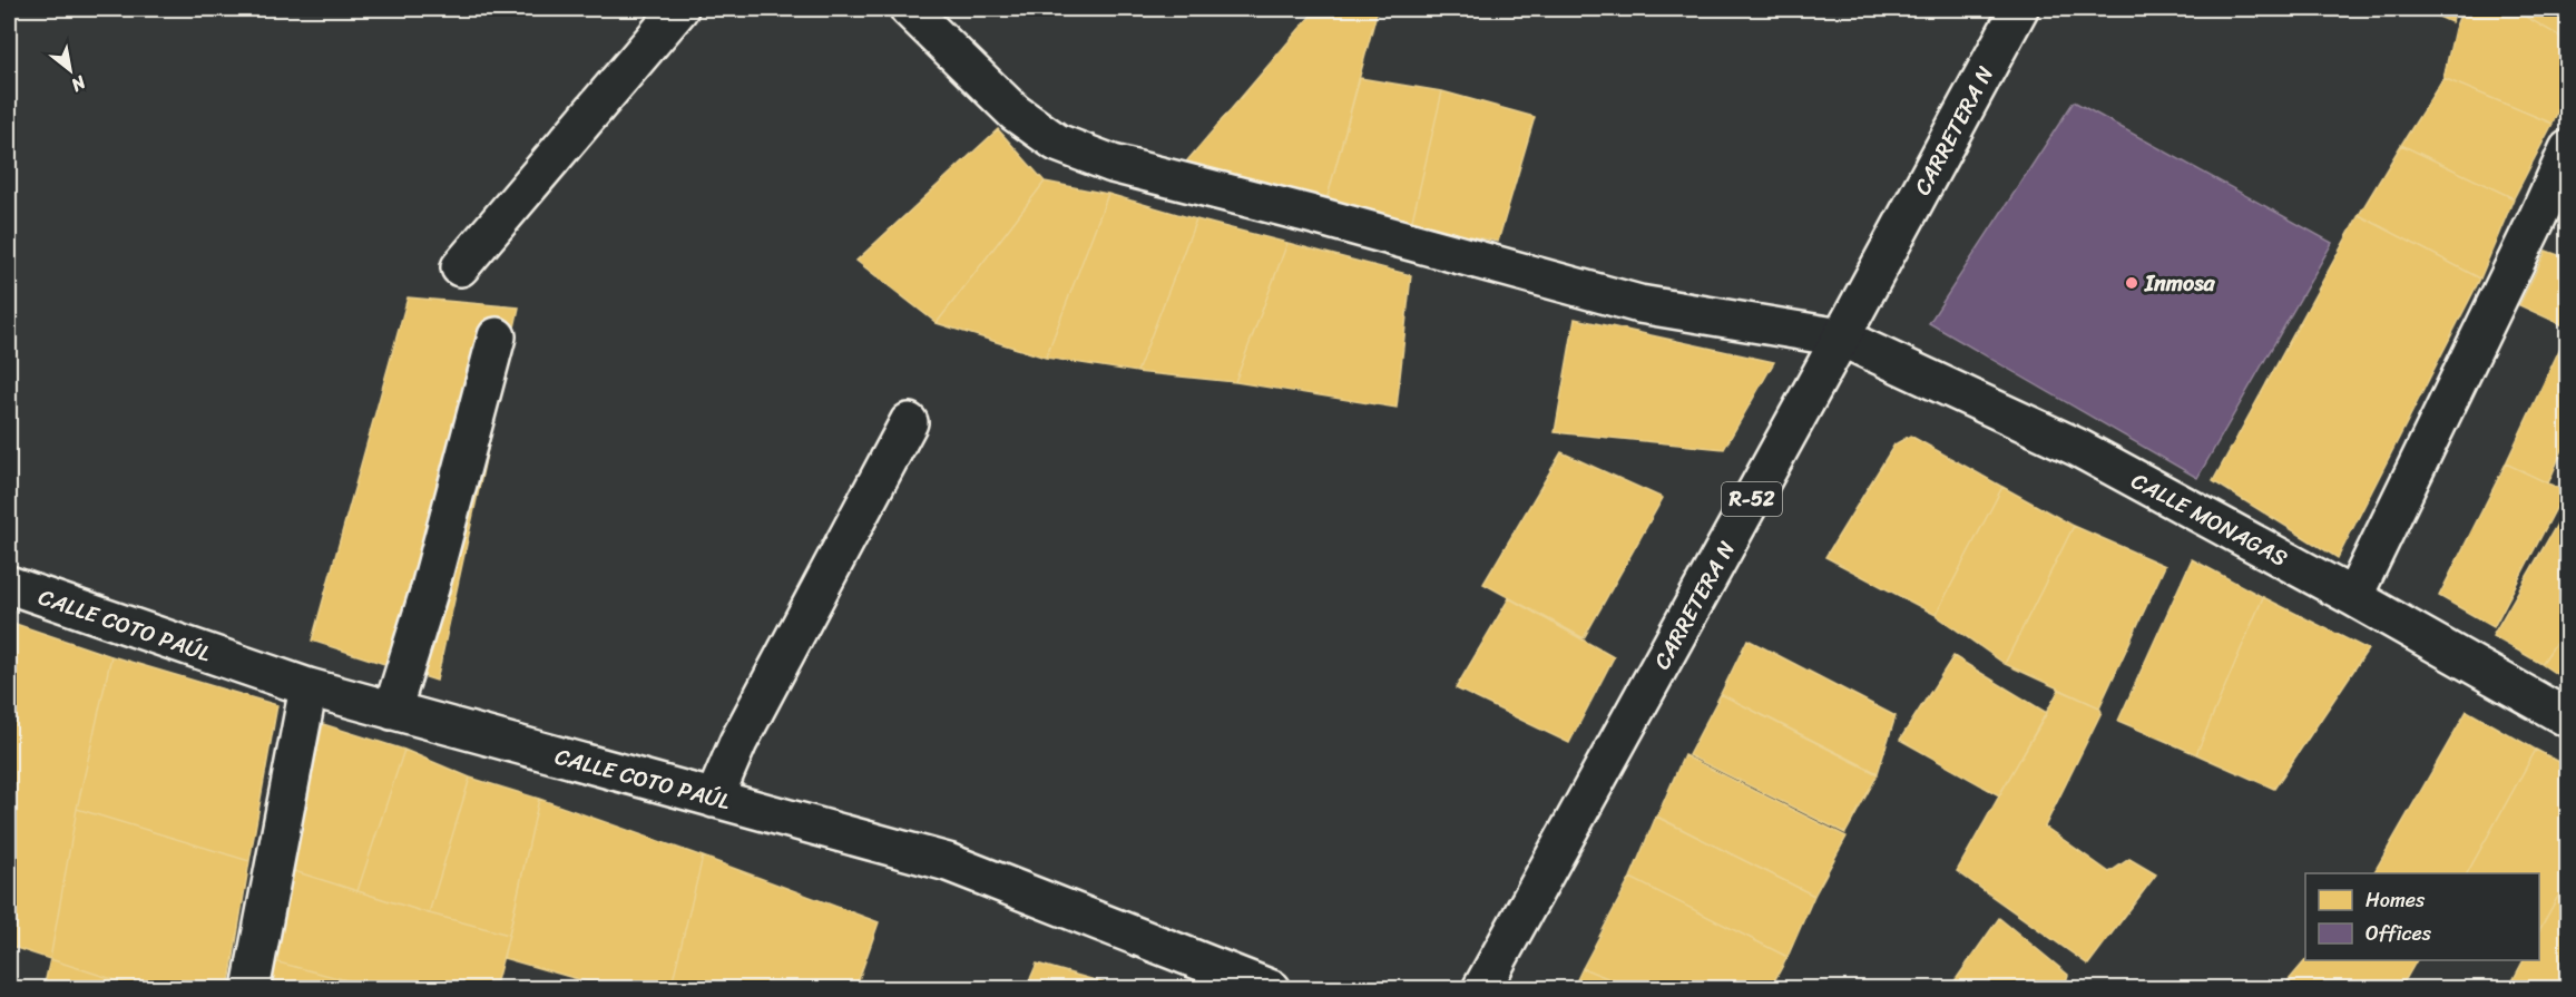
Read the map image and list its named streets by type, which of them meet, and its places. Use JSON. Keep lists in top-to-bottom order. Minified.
{"streets":{"street":["CARRETERA N","R-52","CALLE MONAGAS","CALLE COTO PAÚL"]},"crossings":[["CARRETERA N","CALLE MONAGAS"]],"places":["Inmosa"],"legend":["Homes","Offices"],"north":"bottom right"}
